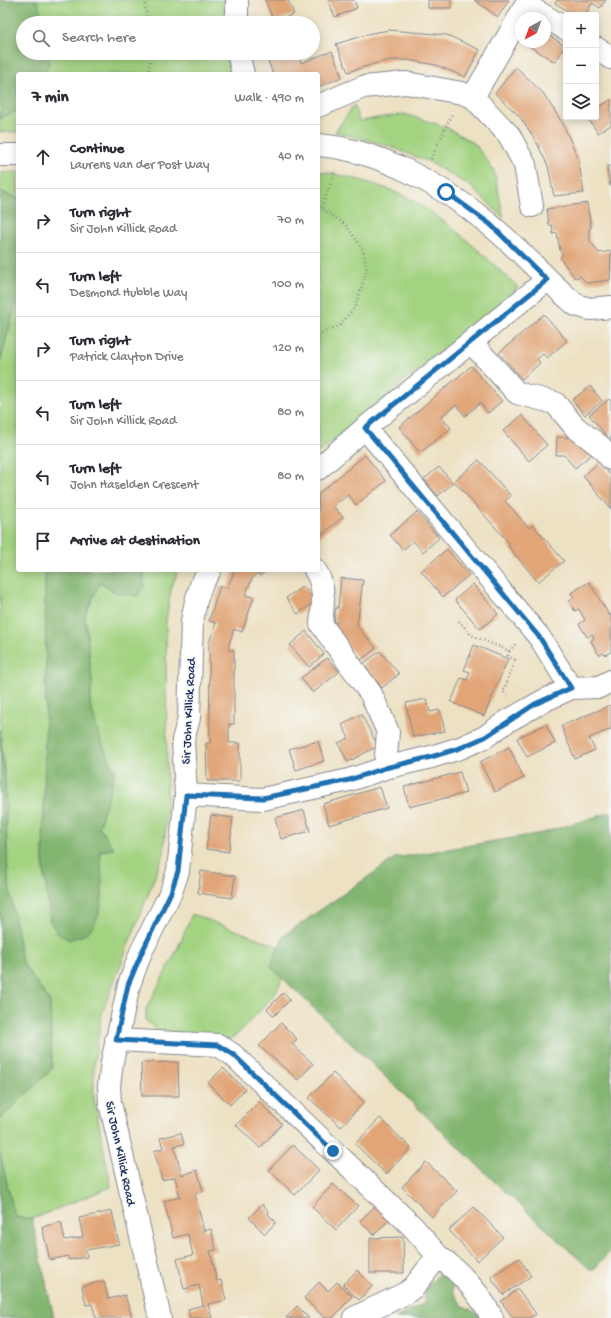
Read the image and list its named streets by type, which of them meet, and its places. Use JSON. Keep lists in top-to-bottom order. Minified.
{"streets":{"street":["Sir John Killick Road"]},"north":"bottom left","page":{"map_buttons":["+","−"],"search":"Search here","heading":["7 min","Walk · 490 m"],"list":[["Continue","Laurens van der Post Way","40 m"],["Turn right","Sir John Killick Road","70 m"],["Turn left","Desmond Hubble Way","100 m"],["Turn right","Patrick Clayton Drive","120 m"],["Turn left","Sir John Killick Road","80 m"],["Turn left","John Haselden Crescent","80 m"],"Arrive at destination"]}}
